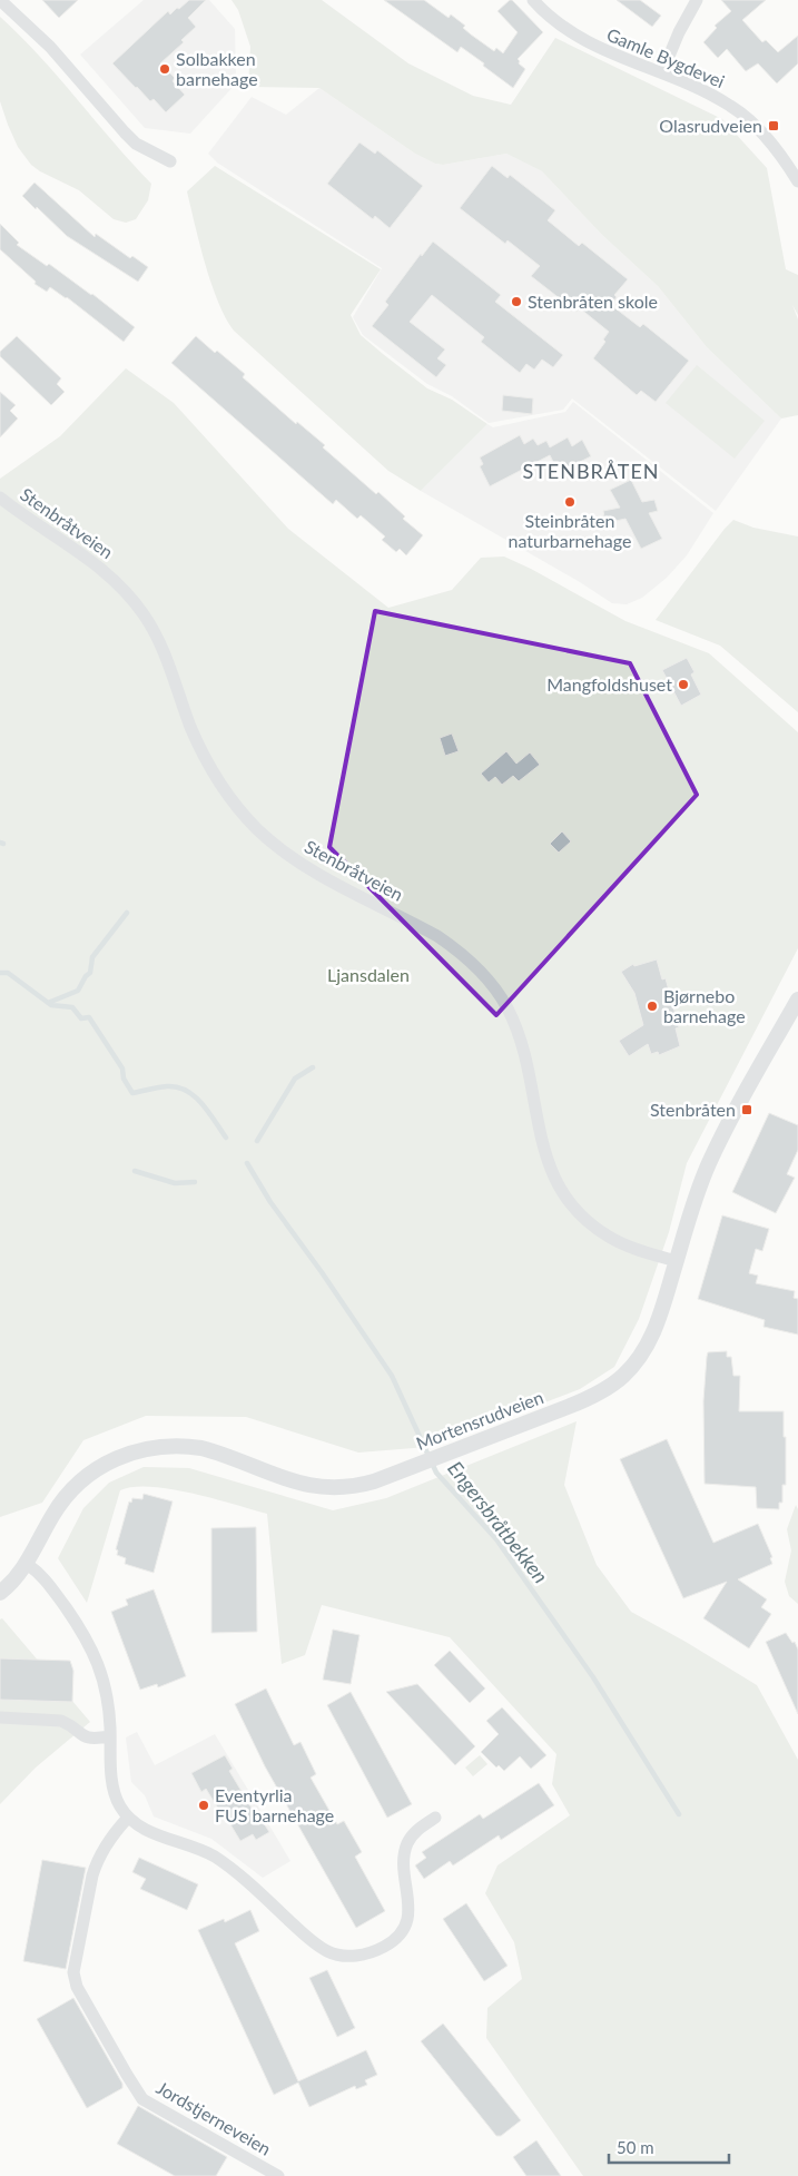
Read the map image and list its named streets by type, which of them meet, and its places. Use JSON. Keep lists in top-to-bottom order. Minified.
{"streets":{"street":["Gamle Bygdevei","Stenbråtveien","Mortensrudveien","Jordstjerneveien"]},"crossings":[["Stenbråtveien","Mortensrudveien"]],"districts":["STENBRÅTEN"],"water":["Engersbråtbekken"],"parks":["Ljansdalen"],"places":{"other":["Solbakken barnehage","Stenbråten skole","Steinbråten naturbarnehage","Mangfoldshuset","Bjørnebo barnehage","Eventyrlia FUS barnehage"],"transit":["Olasrudveien","Stenbråten"]},"scale_bar":"50 m"}
